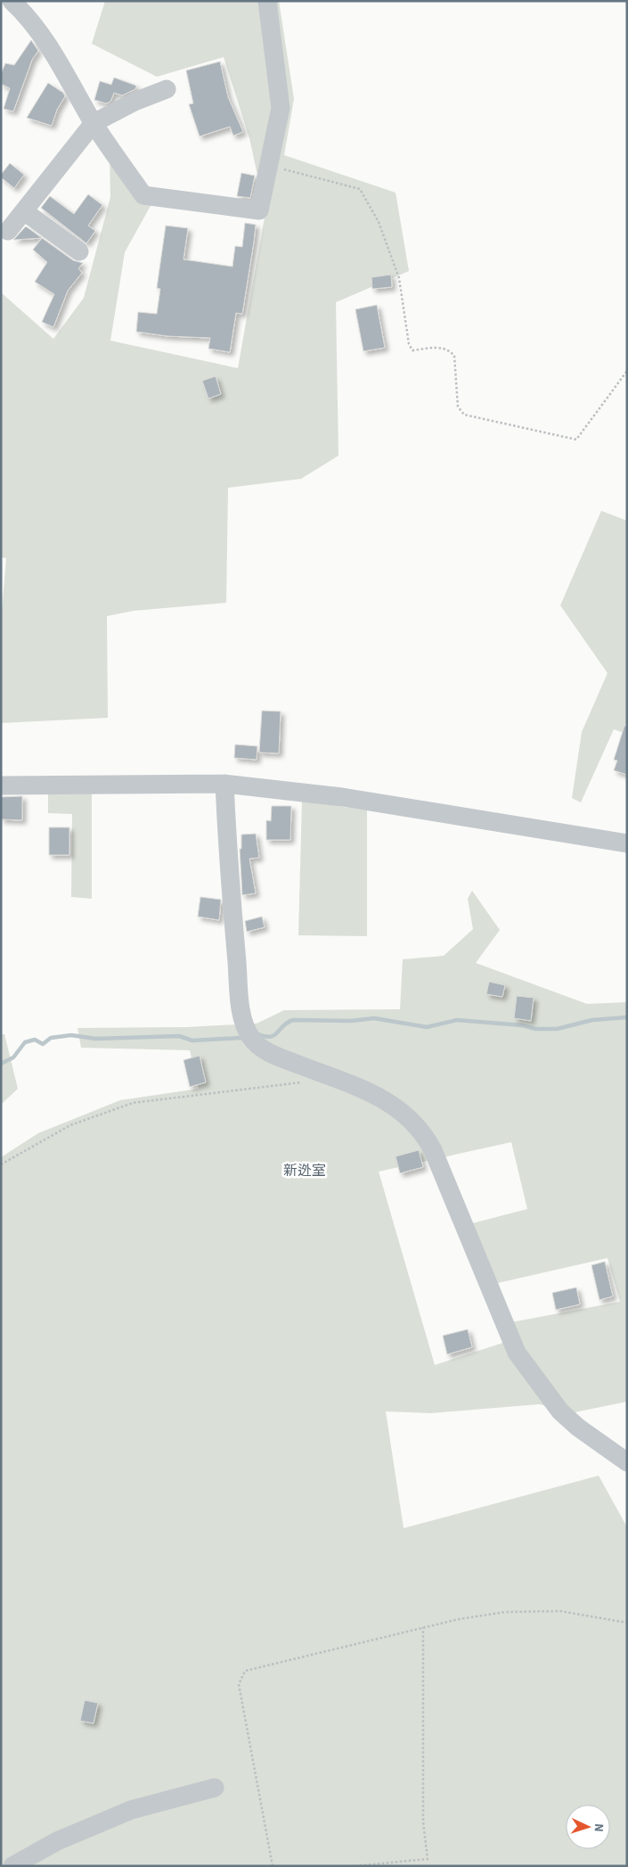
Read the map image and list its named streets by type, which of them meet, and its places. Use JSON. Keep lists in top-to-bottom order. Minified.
{"districts":["新迯室"],"north":"right"}
